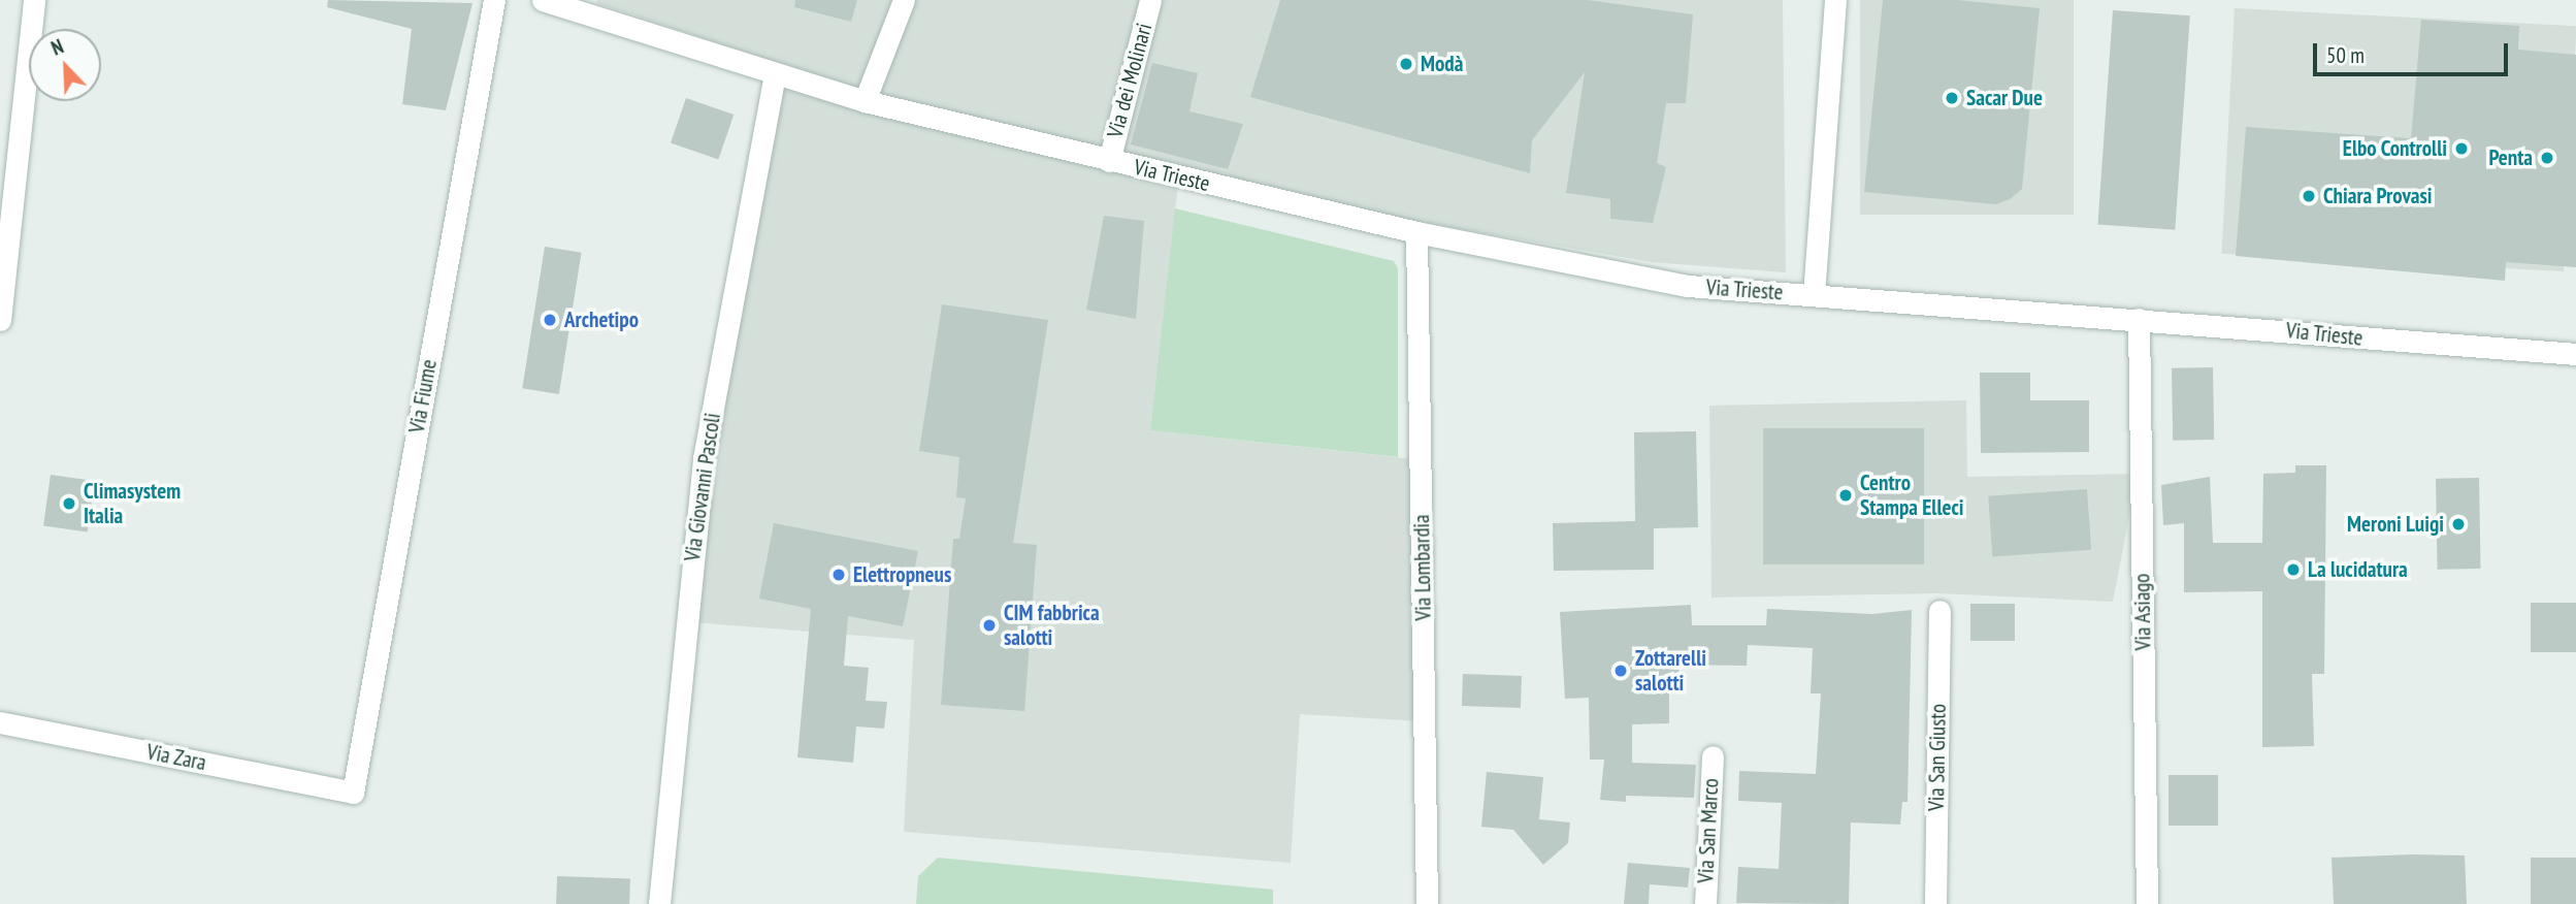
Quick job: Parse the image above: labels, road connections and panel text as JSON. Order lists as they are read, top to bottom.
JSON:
{
  "streets": {
    "street": [
      "Via dei Molinari",
      "Via Trieste",
      "Via Fiume",
      "Via Giovanni Pascoli",
      "Via Lombardia",
      "Via Asiago",
      "Via Zara",
      "Via San Giusto",
      "Via San Marco"
    ]
  },
  "crossings": [
    ["Via dei Molinari", "Via Trieste"],
    ["Via Trieste", "Via Giovanni Pascoli"],
    ["Via Trieste", "Via Lombardia"],
    ["Via Trieste", "Via Asiago"],
    ["Via Fiume", "Via Zara"]
  ],
  "places": [
    "Modà",
    "Sacar Due",
    "Elbo Controlli",
    "Penta",
    "Chiara Provasi",
    "Archetipo",
    "Centro Stampa Elleci",
    "Climasystem Italia",
    "Meroni Luigi",
    "La lucidatura",
    "Elettropneus",
    "CIM fabbrica salotti",
    "Zottarelli salotti"
  ],
  "scale_bar": "50 m",
  "north": "top left"
}
